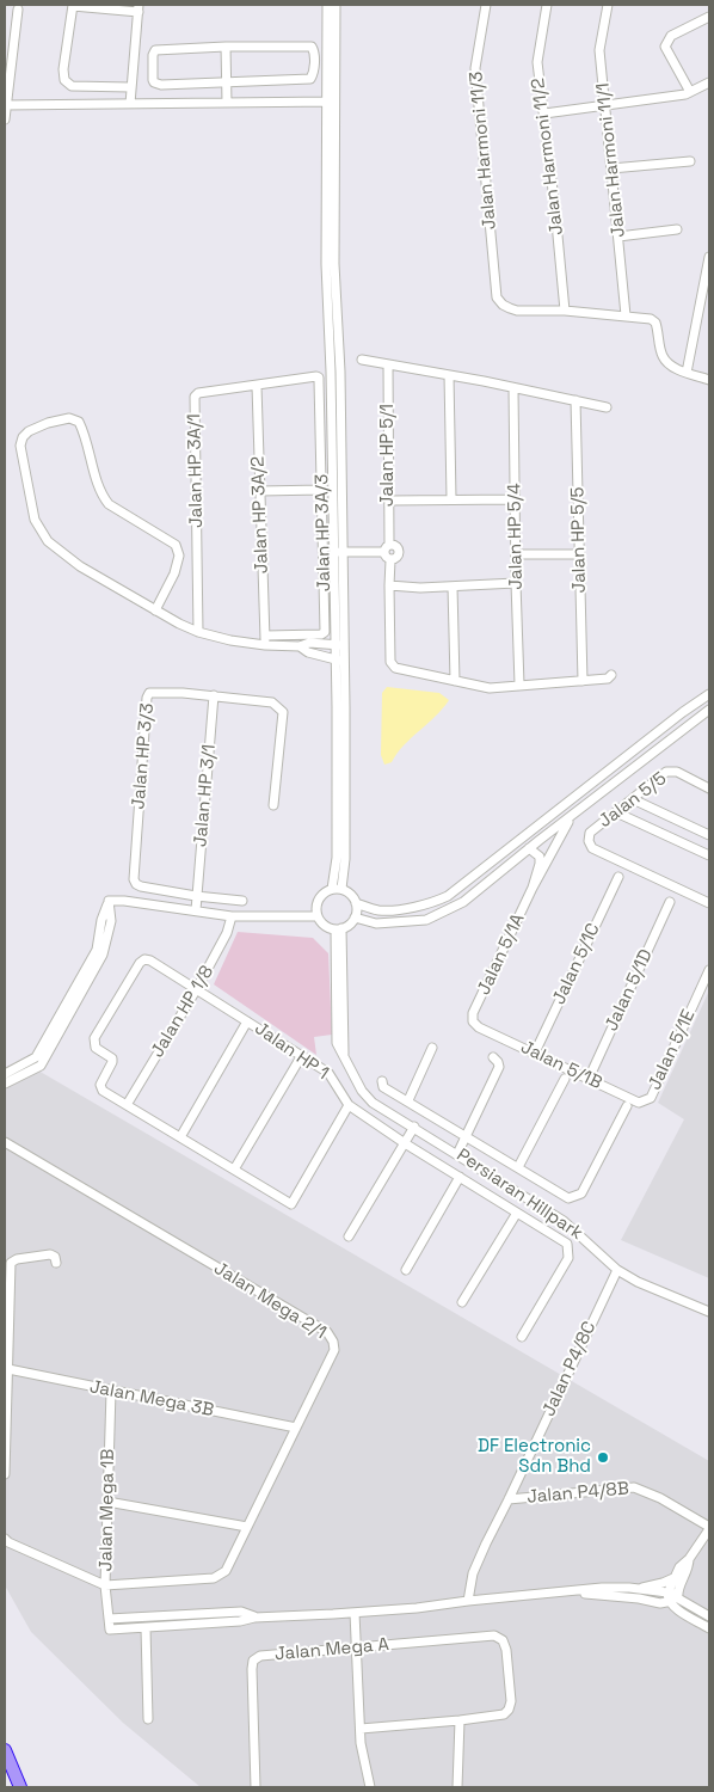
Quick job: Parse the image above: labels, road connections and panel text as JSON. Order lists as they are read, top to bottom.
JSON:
{
  "streets": {
    "street": [
      "Jalan Harmoni 11/3",
      "Jalan Harmoni 11/2",
      "Jalan Harmoni 11/1",
      "Jalan HP 5/1",
      "Jalan HP 3A/1",
      "Jalan HP 3A/2",
      "Jalan HP 3A/3",
      "Jalan HP 5/4",
      "Jalan HP 5/5",
      "Jalan HP 3/3",
      "Jalan HP 3/1",
      "Jalan 5/5",
      "Jalan 5/1A",
      "Jalan 5/1C",
      "Jalan 5/1D",
      "Jalan HP 1/8",
      "Jalan 5/1E",
      "Jalan HP 1",
      "Jalan 5/1B",
      "Persiaran Hillpark",
      "Jalan Mega 2/1",
      "Jalan P4/8C",
      "Jalan Mega 3B",
      "Jalan P4/8B",
      "Jalan Mega 1B",
      "Jalan Mega A"
    ]
  },
  "crossings": [
    ["Jalan Harmoni 11/3", "Jalan Harmoni 11/2"],
    ["Jalan HP 3A/1", "Jalan HP 3A/2"],
    ["Jalan HP 3A/1", "Jalan HP 3A/3"],
    ["Jalan HP 3A/2", "Jalan HP 3A/3"],
    ["Jalan HP 3/3", "Jalan HP 3/1"],
    ["Jalan 5/1A", "Jalan 5/1B"],
    ["Jalan 5/1C", "Jalan 5/1B"],
    ["Jalan 5/1D", "Jalan 5/1B"],
    ["Jalan HP 1/8", "Jalan HP 1"],
    ["Jalan 5/1E", "Jalan 5/1B"],
    ["Persiaran Hillpark", "Jalan P4/8C"],
    ["Jalan Mega 2/1", "Jalan Mega 3B"],
    ["Jalan Mega 2/1", "Jalan Mega 1B"],
    ["Jalan P4/8C", "Jalan P4/8B"],
    ["Jalan Mega 3B", "Jalan Mega 1B"]
  ],
  "places": ["DF Electronic Sdn Bhd"]
}
